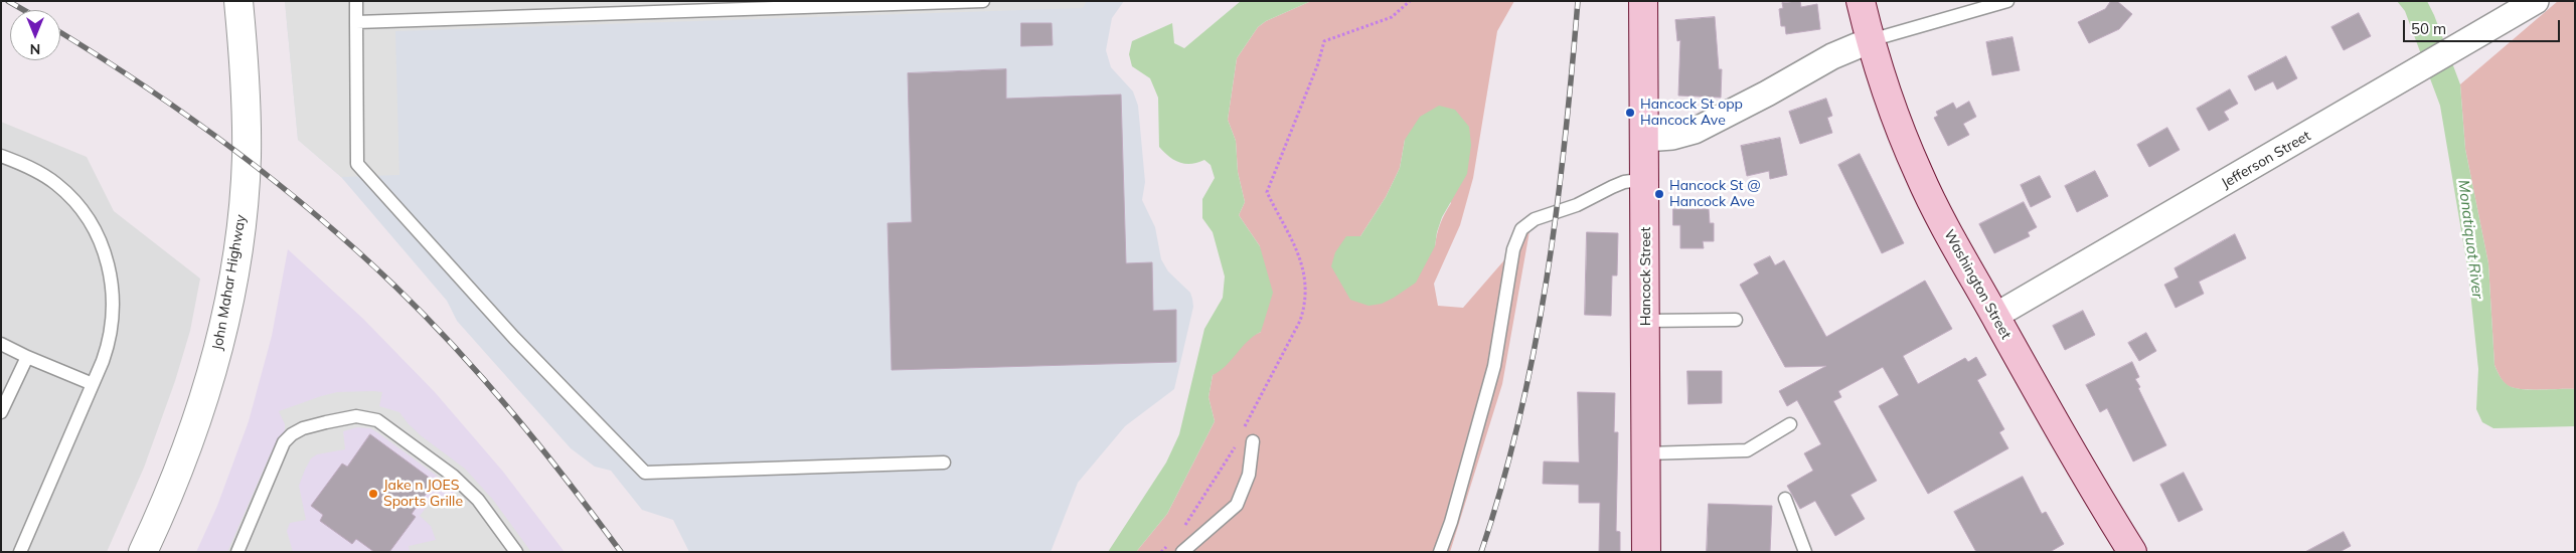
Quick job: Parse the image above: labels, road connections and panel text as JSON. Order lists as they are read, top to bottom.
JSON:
{
  "streets": {
    "main road": ["Hancock Street", "Washington Street"],
    "street": ["Jefferson Street", "John Mahar Highway"]
  },
  "crossings": [
    ["Jefferson Street", "Washington Street"]
  ],
  "water": ["Monatiquot River"],
  "places": ["Hancock St opp Hancock Ave", "Hancock St @ Hancock Ave", "Jake n JOES Sports Grille"],
  "scale_bar": "50 m",
  "north": "bottom"
}
